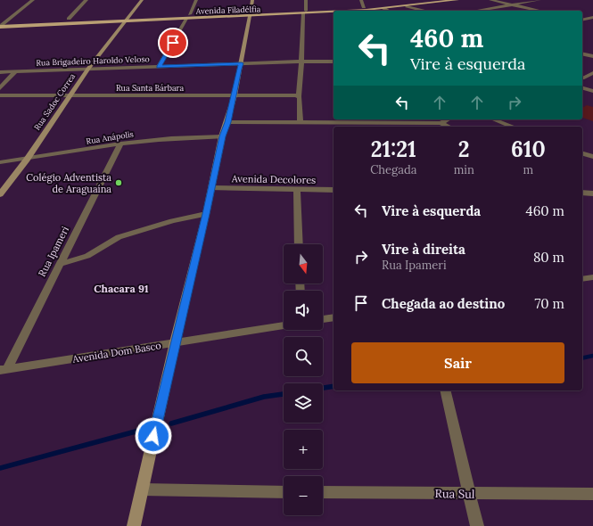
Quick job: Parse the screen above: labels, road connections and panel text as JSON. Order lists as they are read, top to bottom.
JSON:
{
  "streets": {
    "main road": ["Avenida Filadélfia"],
    "street": [
      "Rua Brigadeiro Haroldo Veloso",
      "Rua Santa Bárbara",
      "Rua Sadoc Correa",
      "Rua Anápolis",
      "Avenida Decolores",
      "Rua Ipameri",
      "Avenida Dom Basco",
      "Rua Sul"
    ]
  },
  "crossings": [
    ["Avenida Filadélfia", "Rua Sadoc Correa"],
    ["Rua Brigadeiro Haroldo Veloso", "Rua Sadoc Correa"],
    ["Rua Santa Bárbara", "Rua Sadoc Correa"],
    ["Rua Sadoc Correa", "Rua Anápolis"],
    ["Rua Anápolis", "Rua Ipameri"],
    ["Rua Ipameri", "Avenida Dom Basco"]
  ],
  "districts": ["Chacara 91"],
  "places": ["Colégio Adventista de Araguaína"],
  "north": "bottom",
  "page": {
    "turn": ["460 m", "Vire à esquerda"],
    "eta": [
      "21:21",
      "Chegada",
      "2",
      "min",
      "610",
      "m"
    ],
    "list": [
      {
        "name": "Vire à esquerda",
        "value": "460 m"
      },
      {
        "name": "Vire à direita",
        "note": "Rua Ipameri",
        "value": "80 m"
      },
      {
        "name": "Chegada ao destino",
        "value": "70 m"
      }
    ],
    "map_buttons": ["+", "−"],
    "buttons": "Sair"
  }
}
